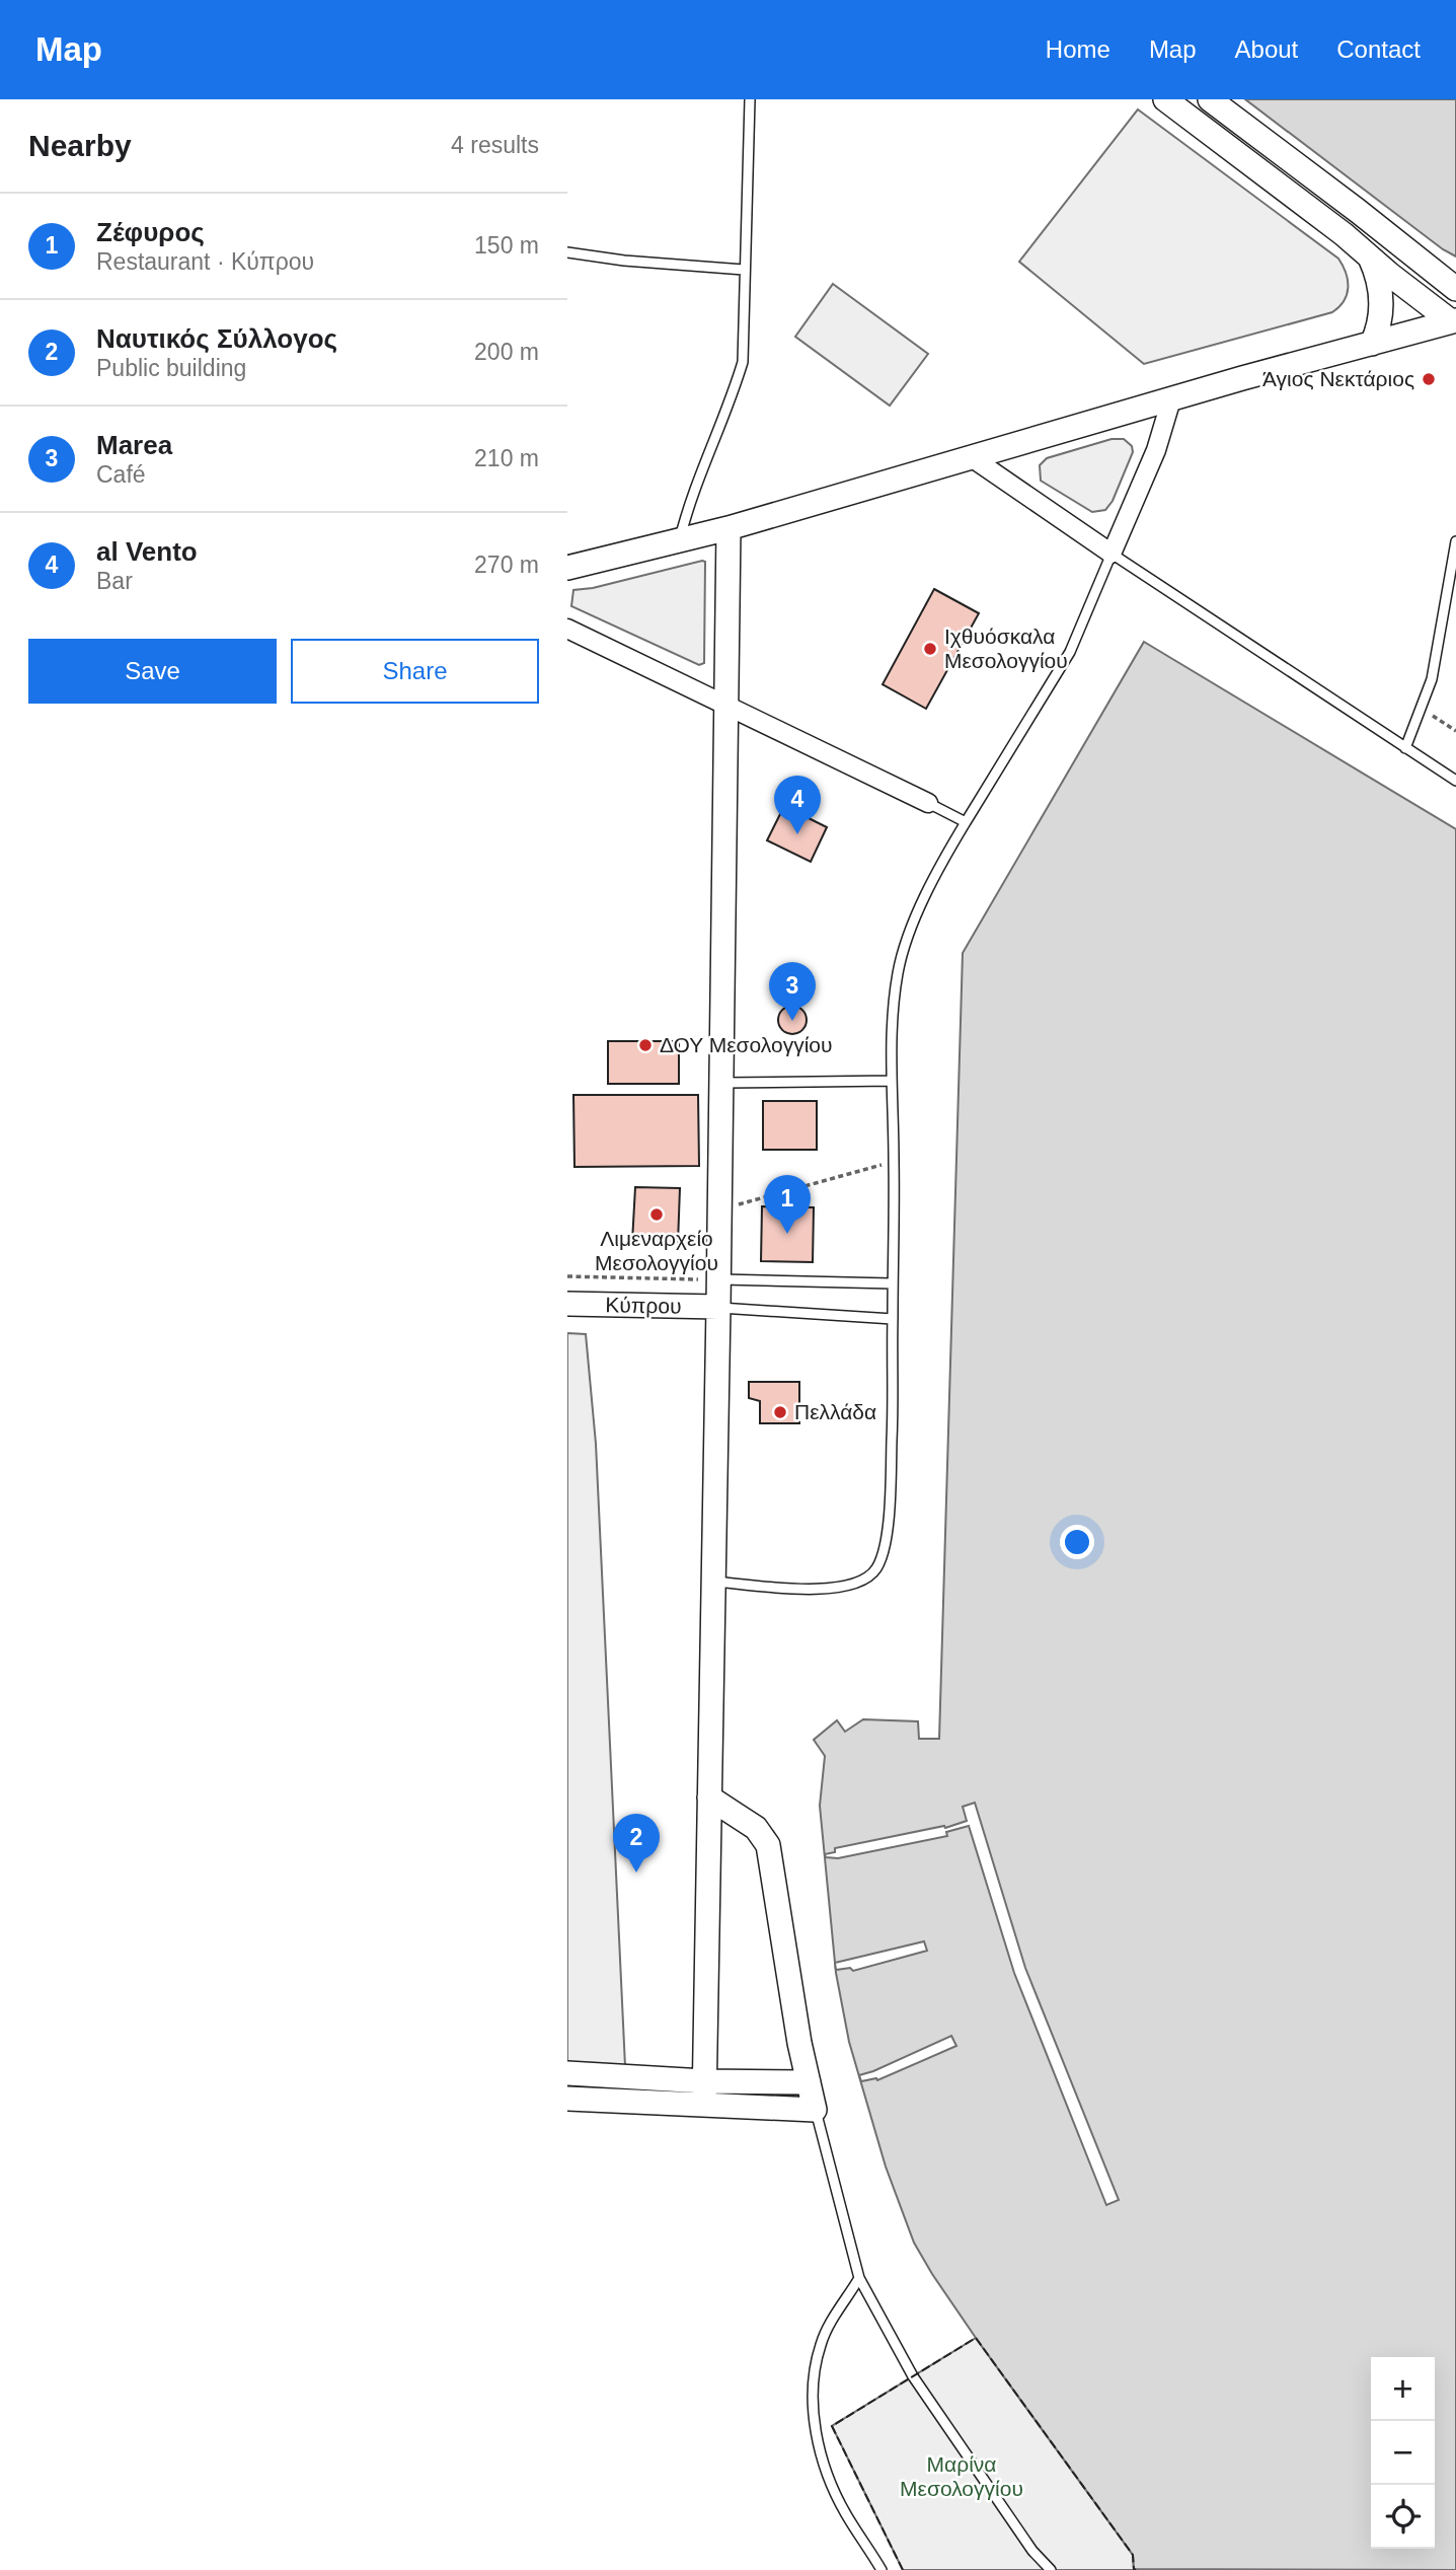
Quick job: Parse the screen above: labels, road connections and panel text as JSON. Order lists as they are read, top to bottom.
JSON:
{
  "streets": {
    "street": ["Κύπρου"]
  },
  "parks": ["Μαρίνα Μεσολογγίου"],
  "places": [
    "Άγιος Νεκτάριος",
    "Ιχθυόσκαλα Μεσολογγίου",
    "ΔΟΥ Μεσολογγίου",
    "Λιμεναρχείο Μεσολογγίου",
    "Πελλάδα"
  ],
  "page": {
    "header": "Map",
    "nav": [
      "Home",
      "Map",
      "About",
      "Contact"
    ],
    "heading": ["Nearby", "4 results"],
    "list": [
      {
        "mark": "1",
        "name": "Ζέφυρος",
        "note": "Restaurant · Κύπρου",
        "value": "150 m"
      },
      {
        "mark": "2",
        "name": "Ναυτικός Σύλλογος",
        "note": "Public building",
        "value": "200 m"
      },
      {
        "mark": "3",
        "name": "Marea",
        "note": "Café",
        "value": "210 m"
      },
      {
        "mark": "4",
        "name": "al Vento",
        "note": "Bar",
        "value": "270 m"
      }
    ],
    "buttons": ["Save", "Share"],
    "pins": [
      "4",
      "3",
      "1",
      "2"
    ],
    "map_buttons": ["+", "−"]
  }
}
